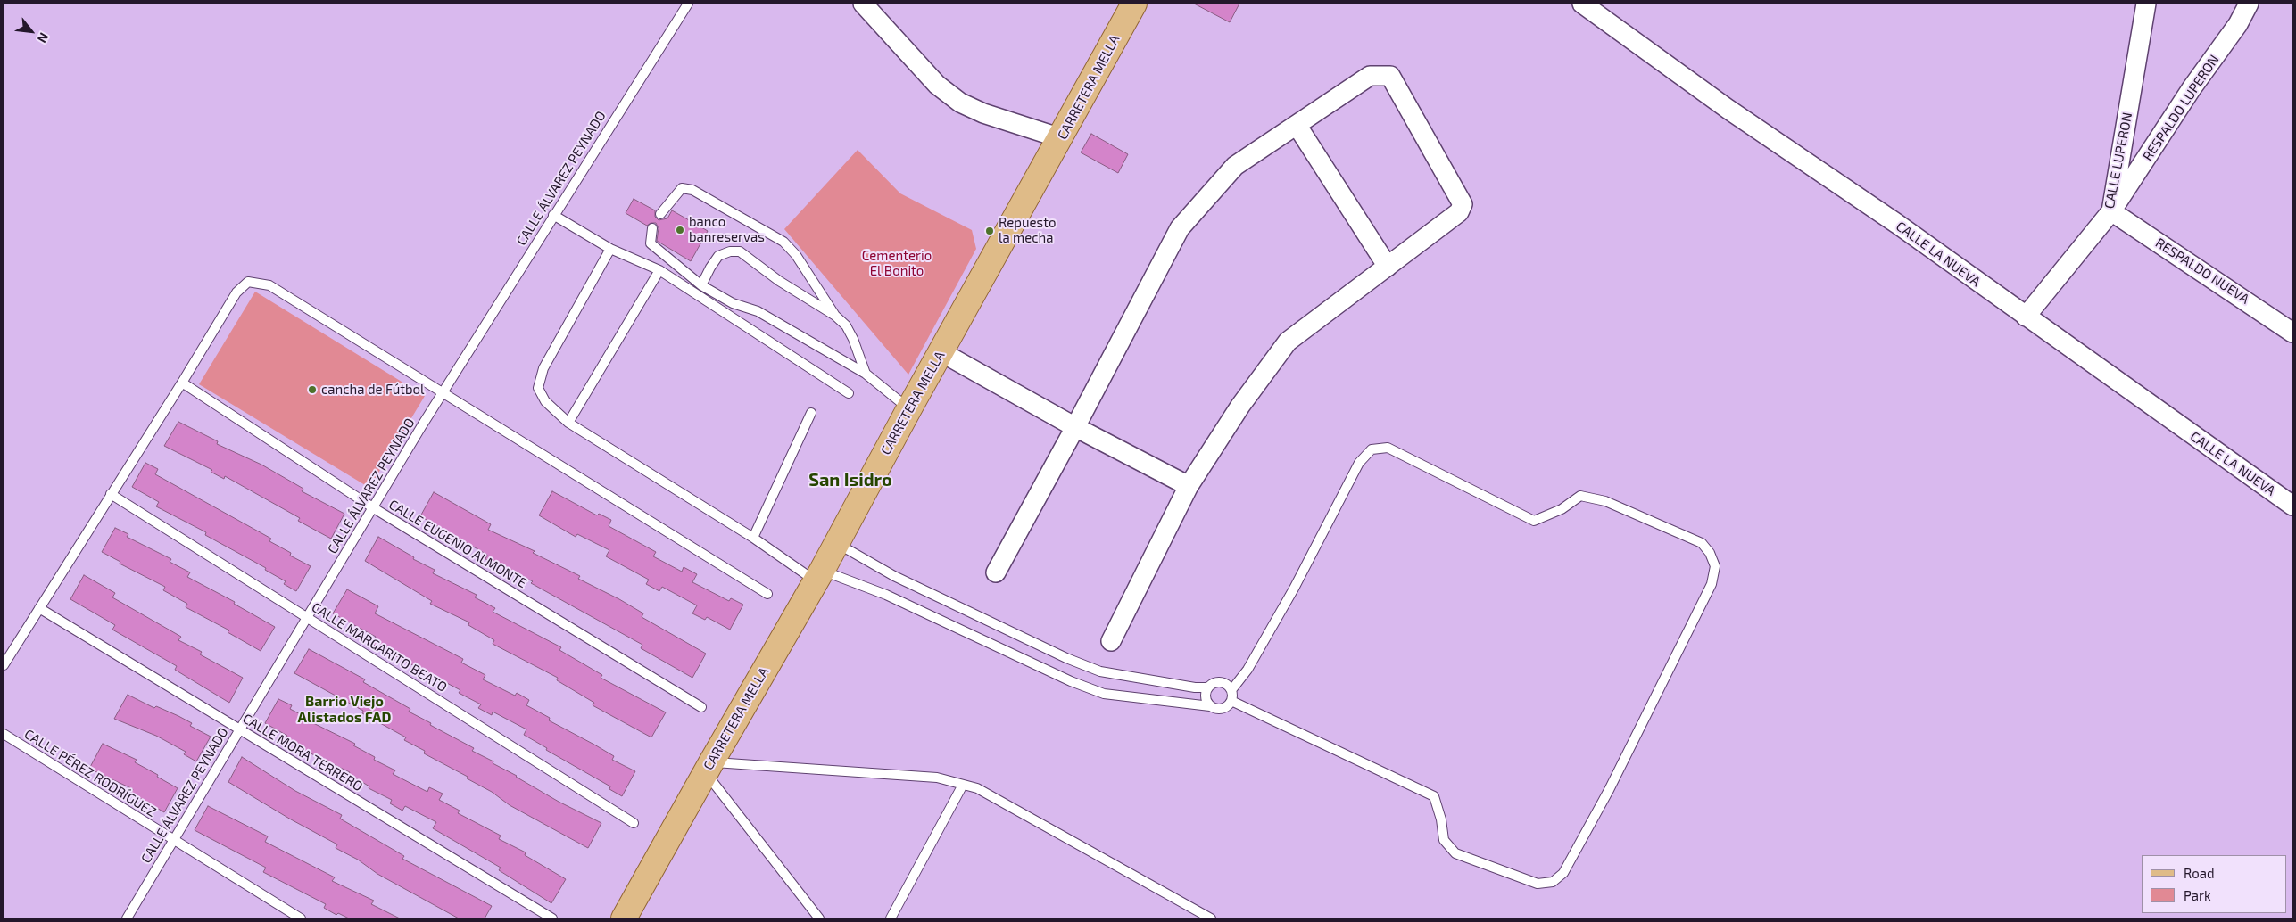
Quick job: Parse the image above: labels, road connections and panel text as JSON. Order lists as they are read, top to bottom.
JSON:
{
  "streets": {
    "main road": ["CARRETERA MELLA"],
    "street": [
      "RESPALDO LUPERON",
      "CALLE LUPERON",
      "CALLE LA NUEVA",
      "RESPALDO NUEVA"
    ],
    "lane": [
      "CALLE ÁLVAREZ PEYNADO",
      "CALLE EUGENIO ALMONTE",
      "CALLE MARGARITO BEATO",
      "CALLE MORA TERRERO",
      "CALLE PÉREZ RODRÍGUEZ"
    ]
  },
  "crossings": [
    ["RESPALDO LUPERON", "CALLE LUPERON"],
    ["RESPALDO LUPERON", "RESPALDO NUEVA"],
    ["CALLE LUPERON", "CALLE LA NUEVA"],
    ["CALLE LUPERON", "RESPALDO NUEVA"],
    ["CALLE ÁLVAREZ PEYNADO", "CALLE EUGENIO ALMONTE"],
    ["CALLE ÁLVAREZ PEYNADO", "CALLE MARGARITO BEATO"],
    ["CALLE ÁLVAREZ PEYNADO", "CALLE MORA TERRERO"],
    ["CALLE ÁLVAREZ PEYNADO", "CALLE PÉREZ RODRÍGUEZ"]
  ],
  "districts": ["San Isidro", "Barrio Viejo Alistados FAD"],
  "parks": ["Cementerio El Bonito"],
  "places": ["banco banreservas", "Repuesto la mecha", "cancha de Fútbol"],
  "legend": ["Road", "Park"],
  "north": "bottom right"
}
